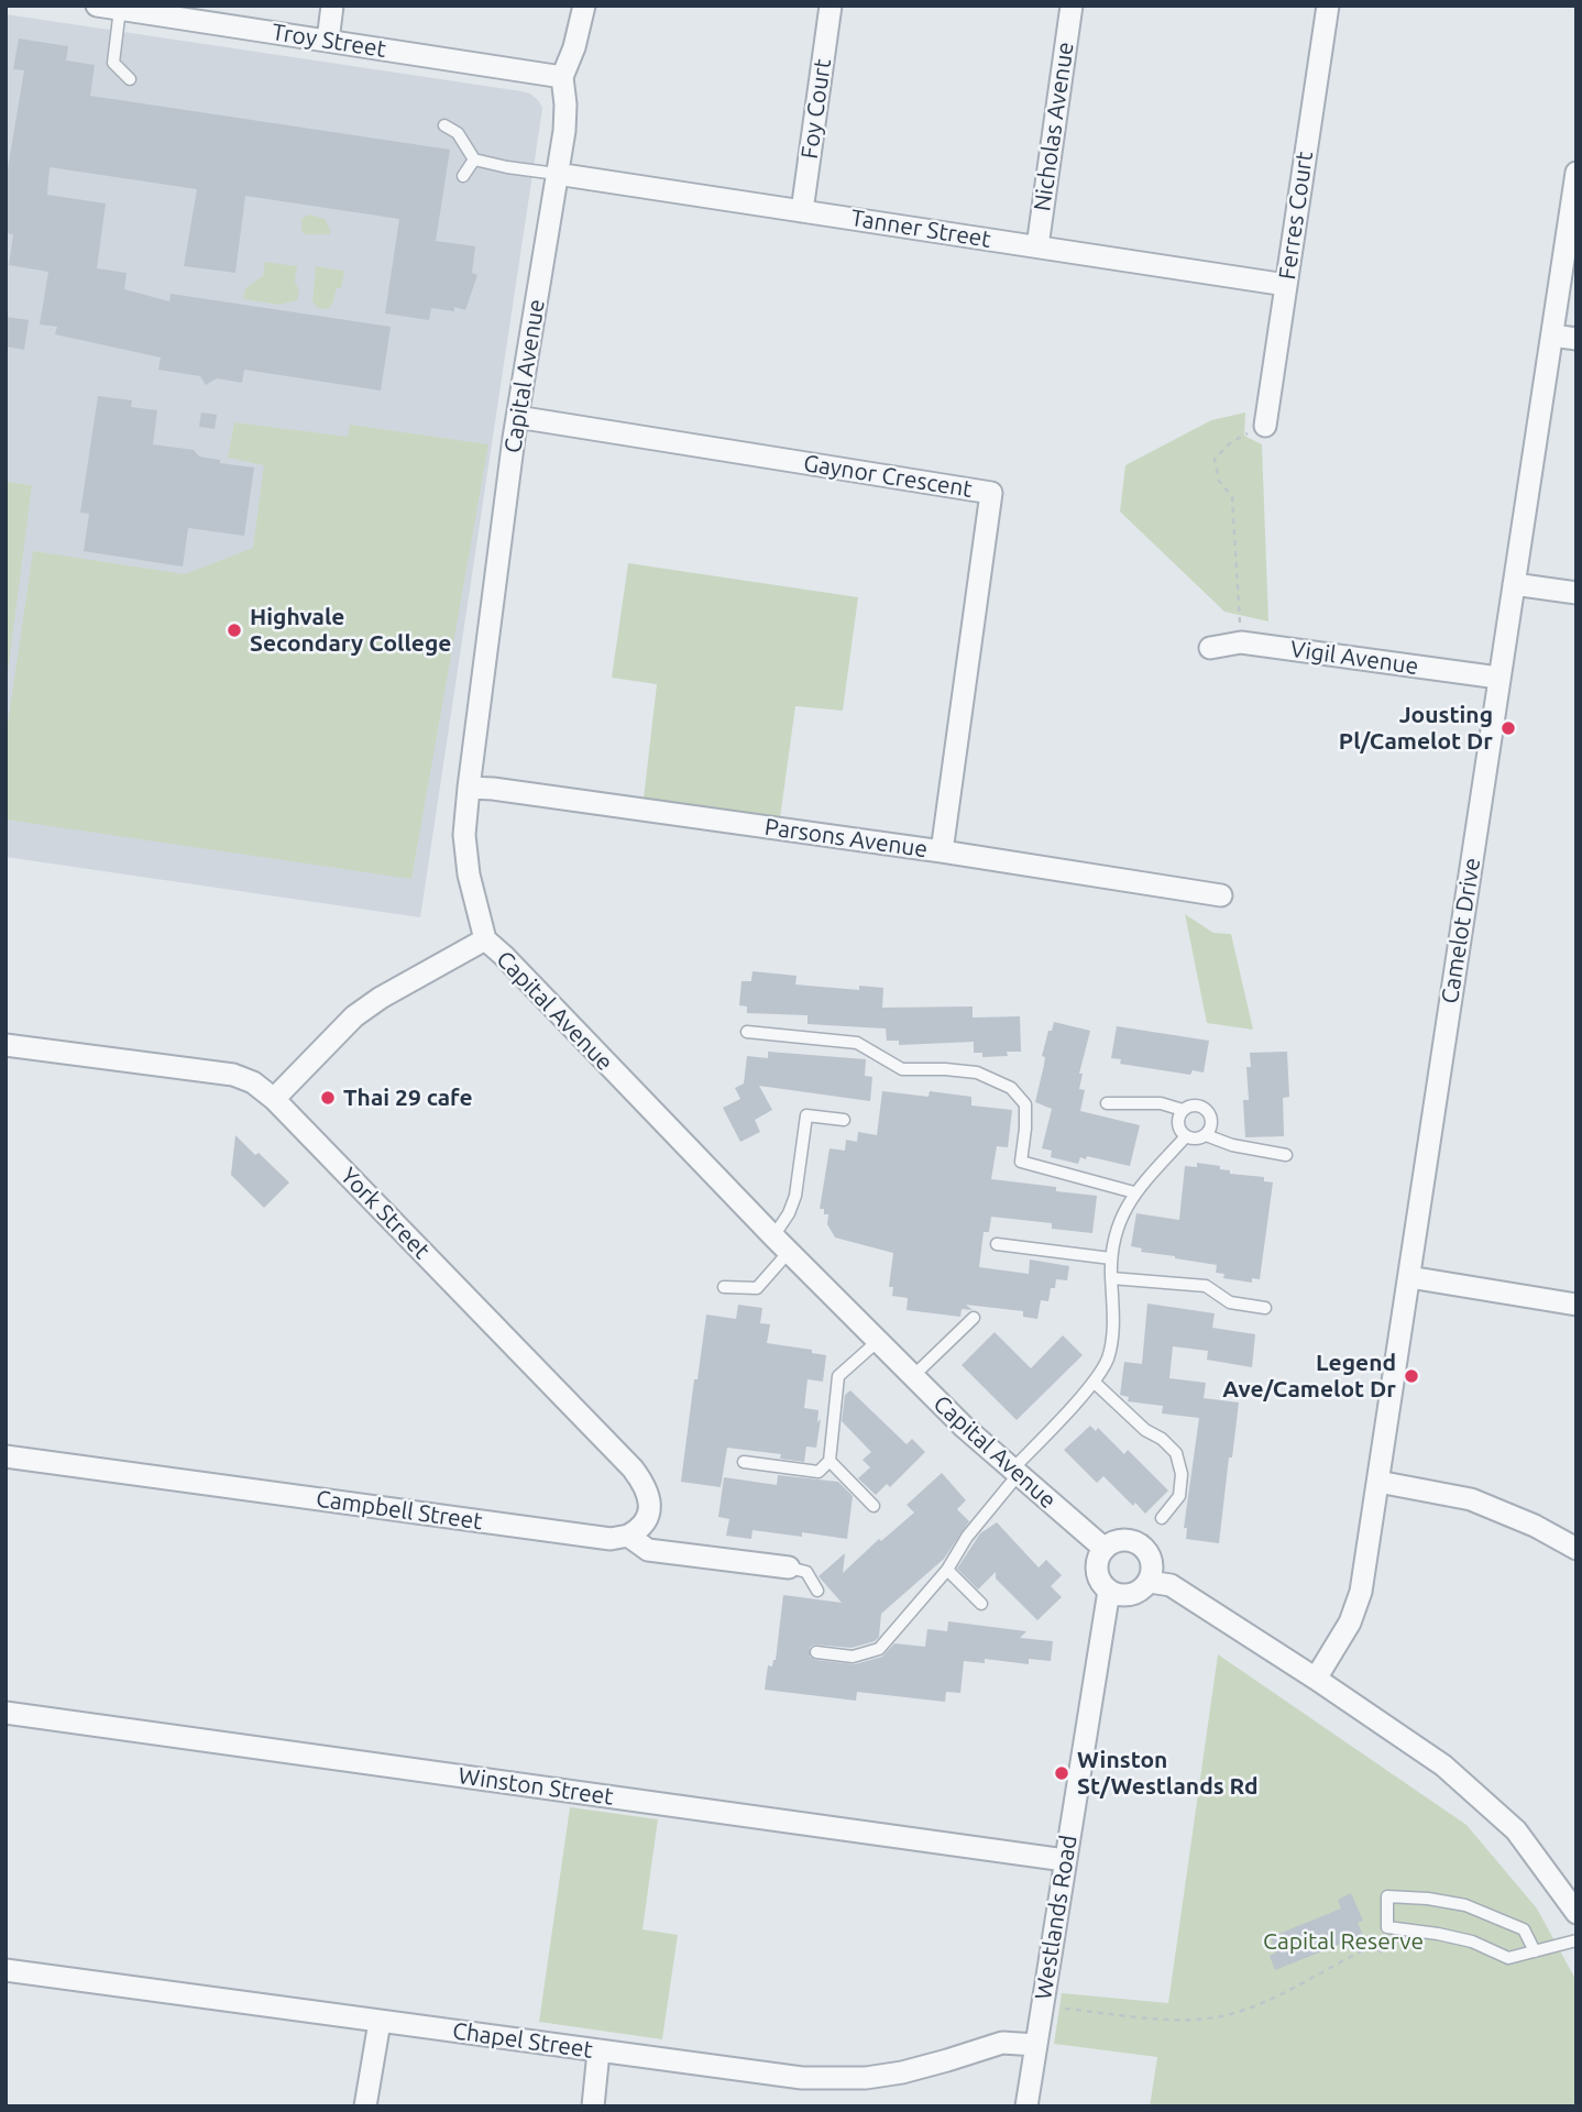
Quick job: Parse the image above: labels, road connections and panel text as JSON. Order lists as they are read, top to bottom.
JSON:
{
  "streets": {
    "street": [
      "Troy Street",
      "Foy Court",
      "Nicholas Avenue",
      "Ferres Court",
      "Tanner Street",
      "Capital Avenue",
      "Gaynor Crescent",
      "Vigil Avenue",
      "Parsons Avenue",
      "Camelot Drive",
      "York Street",
      "Campbell Street",
      "Winston Street",
      "Westlands Road",
      "Chapel Street"
    ]
  },
  "crossings": [
    ["Troy Street", "Capital Avenue"],
    ["Foy Court", "Tanner Street"],
    ["Nicholas Avenue", "Tanner Street"],
    ["Ferres Court", "Tanner Street"],
    ["Tanner Street", "Capital Avenue"],
    ["Capital Avenue", "Gaynor Crescent"],
    ["Capital Avenue", "Parsons Avenue"],
    ["Capital Avenue", "Westlands Road"],
    ["Gaynor Crescent", "Parsons Avenue"],
    ["Vigil Avenue", "Camelot Drive"],
    ["York Street", "Campbell Street"],
    ["Winston Street", "Westlands Road"],
    ["Westlands Road", "Chapel Street"]
  ],
  "parks": ["Capital Reserve"],
  "places": [
    "Highvale Secondary College",
    "Jousting Pl/Camelot Dr",
    "Thai 29 cafe",
    "Legend Ave/Camelot Dr",
    "Winston St/Westlands Rd"
  ]
}
